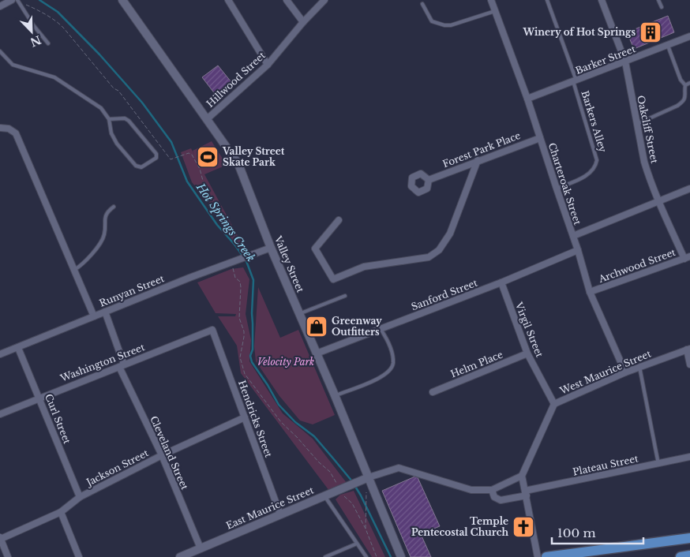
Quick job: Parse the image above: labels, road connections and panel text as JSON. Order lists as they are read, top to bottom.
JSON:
{
  "streets": {
    "street": [
      "Barker Street",
      "Hillwood Street",
      "Oakcliff Street",
      "Forest Park Place",
      "Charteroak Street",
      "Valley Street",
      "Archwood Street",
      "Runyan Street",
      "Sanford Street",
      "Virgil Street",
      "Washington Street",
      "Helm Place",
      "West Maurice Street",
      "Curl Street",
      "Hendricks Street",
      "Cleveland Street",
      "Plateau Street",
      "Jackson Street",
      "East Maurice Street"
    ],
    "lane": ["Barkers Alley"]
  },
  "crossings": [
    ["Barker Street", "Barkers Alley"],
    ["Barker Street", "Oakcliff Street"],
    ["Barker Street", "Charteroak Street"],
    ["Hillwood Street", "Valley Street"],
    ["Barkers Alley", "Charteroak Street"],
    ["Oakcliff Street", "Archwood Street"],
    ["Forest Park Place", "Charteroak Street"],
    ["Charteroak Street", "Archwood Street"],
    ["Charteroak Street", "Sanford Street"],
    ["Charteroak Street", "West Maurice Street"],
    ["Valley Street", "Runyan Street"],
    ["Valley Street", "Sanford Street"],
    ["Valley Street", "East Maurice Street"],
    ["Runyan Street", "Curl Street"],
    ["Runyan Street", "Cleveland Street"],
    ["Sanford Street", "Virgil Street"],
    ["Virgil Street", "Helm Place"],
    ["Virgil Street", "West Maurice Street"],
    ["Washington Street", "Curl Street"],
    ["Washington Street", "Hendricks Street"],
    ["Washington Street", "Cleveland Street"],
    ["Curl Street", "Jackson Street"],
    ["Hendricks Street", "Jackson Street"],
    ["Hendricks Street", "East Maurice Street"],
    ["Cleveland Street", "Jackson Street"],
    ["Cleveland Street", "East Maurice Street"]
  ],
  "water": ["Hot Springs Creek"],
  "parks": ["Velocity Park"],
  "places": {
    "building": ["Winery of Hot Springs"],
    "sports": ["Valley Street Skate Park"],
    "shop": ["Greenway Outfitters"],
    "church": ["Temple Pentecostal Church"]
  },
  "scale_bar": "100 m",
  "north": "bottom right"
}
